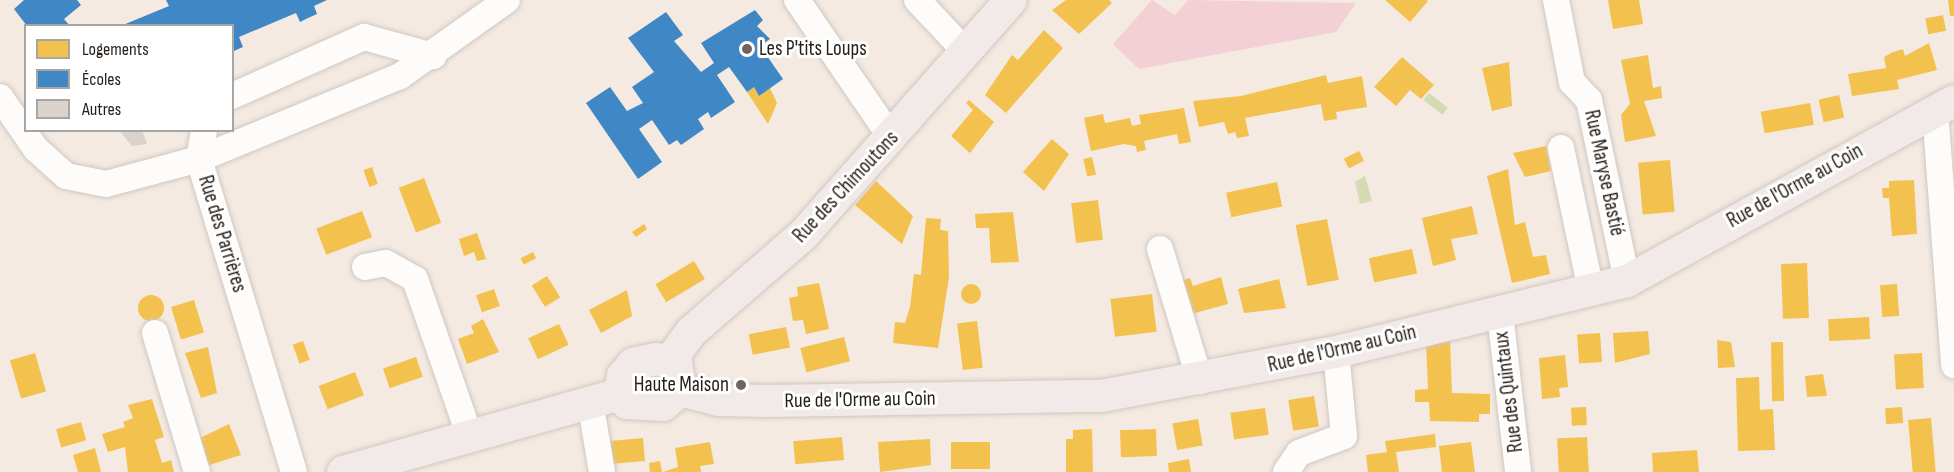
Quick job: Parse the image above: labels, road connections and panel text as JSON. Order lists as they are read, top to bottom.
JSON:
{
  "streets": {
    "main road": ["Rue de l'Orme au Coin", "Rue des Chimoutons"],
    "street": ["Rue Maryse Bastié", "Rue des Parrières", "Rue des Quintaux"]
  },
  "crossings": [
    ["Rue Maryse Bastié", "Rue de l'Orme au Coin"],
    ["Rue de l'Orme au Coin", "Rue des Chimoutons"],
    ["Rue de l'Orme au Coin", "Rue des Quintaux"]
  ],
  "places": ["Les P'tits Loups", "Haute Maison"],
  "legend": ["Logements", "Écoles", "Autres"]
}
